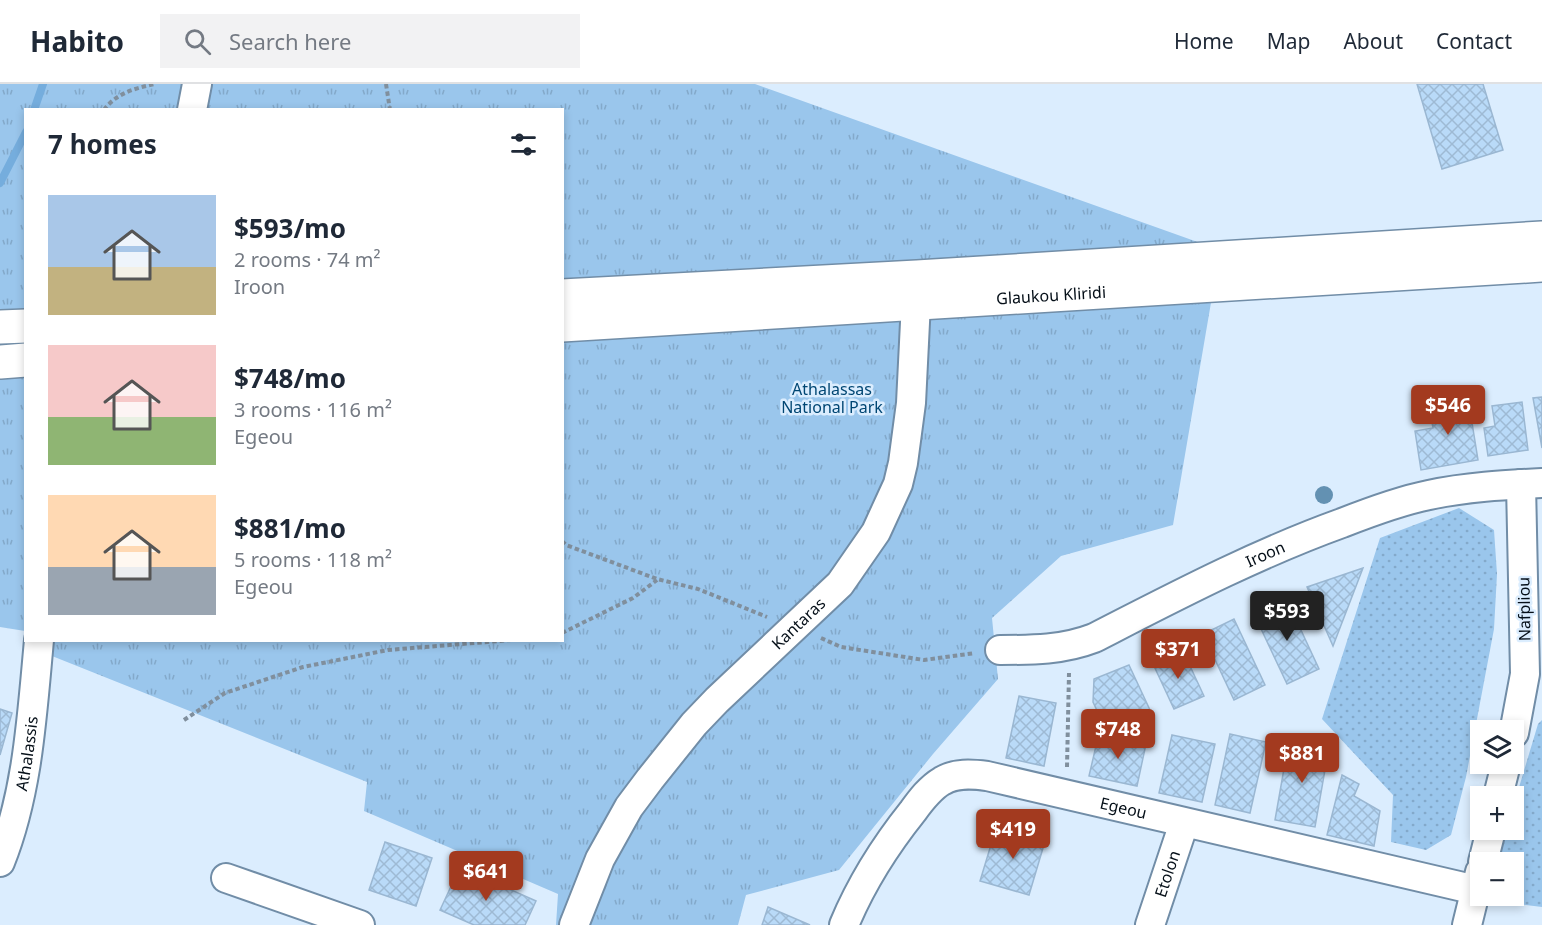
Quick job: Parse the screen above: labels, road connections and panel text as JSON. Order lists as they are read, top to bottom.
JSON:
{
  "streets": {
    "main road": ["Glaukou Kliridi"],
    "street": [
      "Iroon",
      "Nafpliou",
      "Kantaras",
      "Athalassis",
      "Egeou",
      "Etolon"
    ]
  },
  "crossings": [
    ["Glaukou Kliridi", "Kantaras"],
    ["Iroon", "Nafpliou"],
    ["Egeou", "Etolon"]
  ],
  "parks": ["Athalassas National Park"],
  "page": {
    "header": "Habito",
    "search": "Search here",
    "nav": [
      "Home",
      "Map",
      "About",
      "Contact"
    ],
    "heading": "7 homes",
    "list": [
      {
        "name": "$593/mo",
        "note": "2 rooms · 74 m² · Iroon"
      },
      {
        "name": "$748/mo",
        "note": "3 rooms · 116 m² · Egeou"
      },
      {
        "name": "$881/mo",
        "note": "5 rooms · 118 m² · Egeou"
      }
    ],
    "price": [
      "$546",
      "$593",
      "$371",
      "$748",
      "$881",
      "$419",
      "$641"
    ],
    "map_buttons": ["+", "−"]
  }
}
